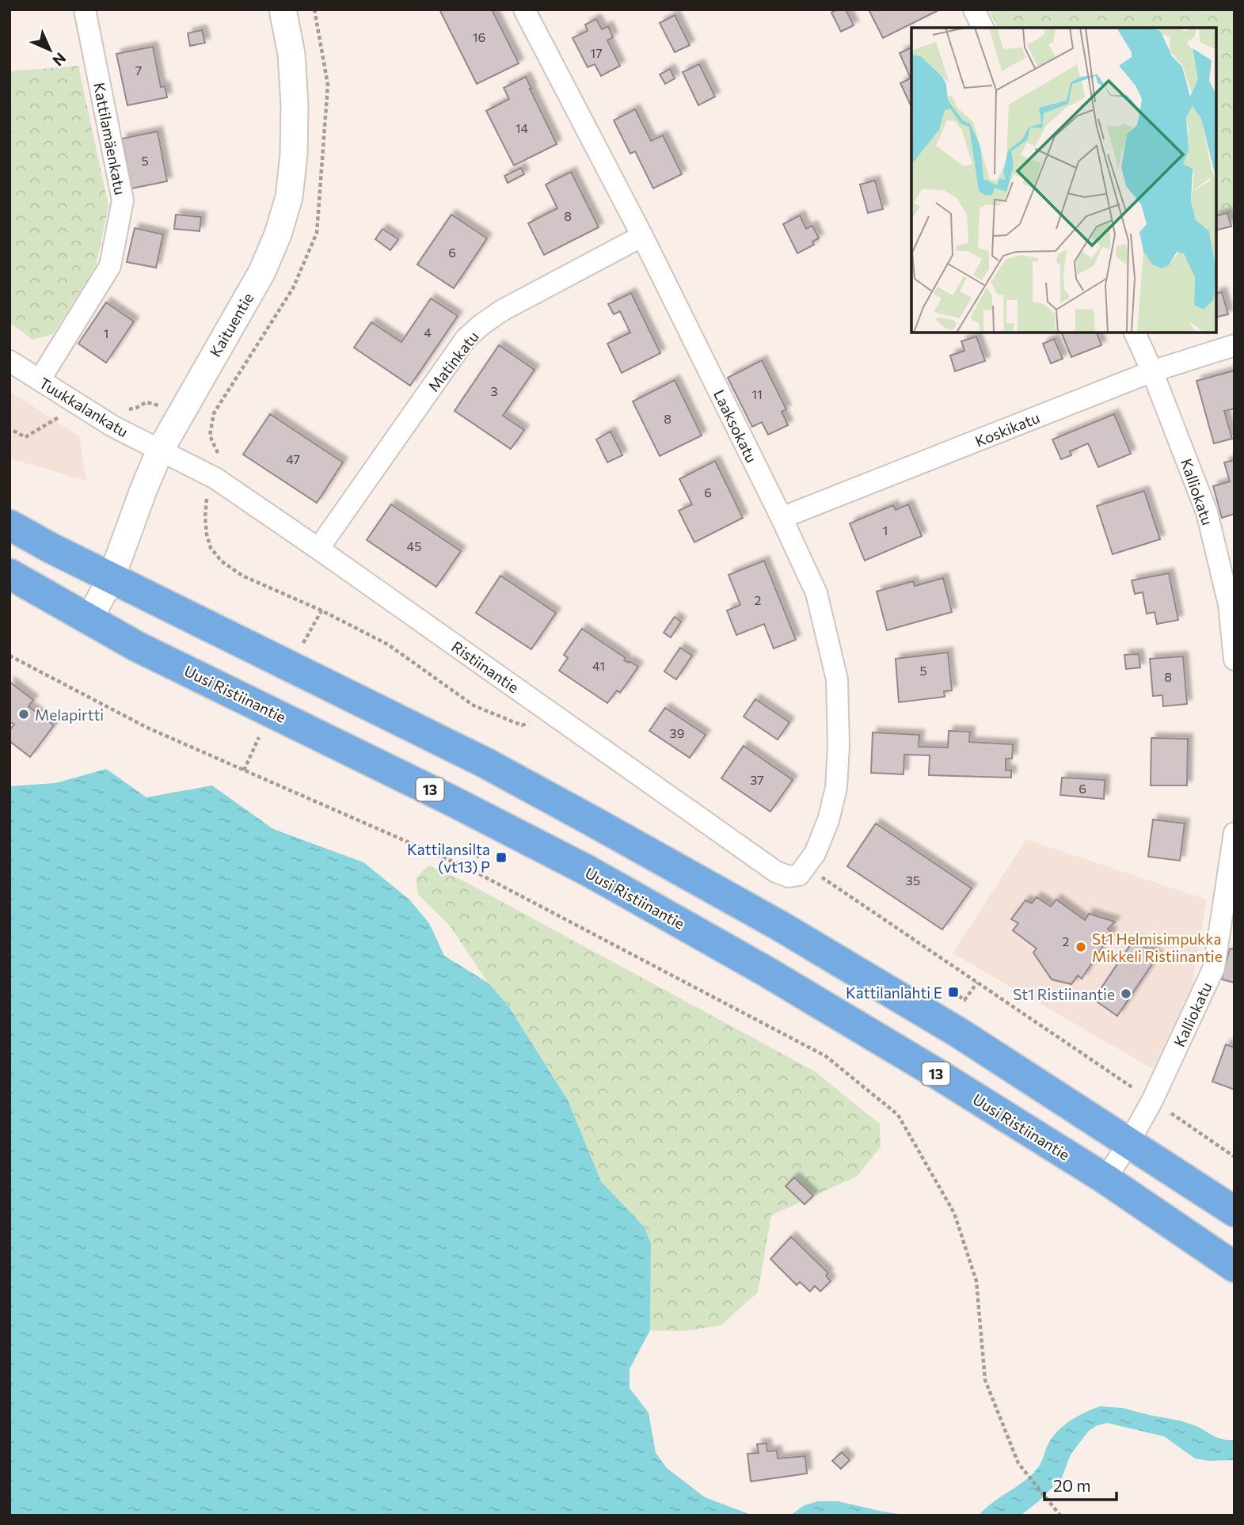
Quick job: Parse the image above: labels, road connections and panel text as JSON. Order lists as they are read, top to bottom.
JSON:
{
  "streets": {
    "highway": ["Uusi Ristiinantie", "13"],
    "street": [
      "Kattilamäenkatu",
      "Kaituentie",
      "Matinkatu",
      "Tuukkalankatu",
      "Laaksokatu",
      "Koskikatu",
      "Kalliokatu",
      "Ristiinantie"
    ]
  },
  "crossings": [
    ["Kattilamäenkatu", "Tuukkalankatu"],
    ["Kaituentie", "Tuukkalankatu"],
    ["Kaituentie", "Ristiinantie"],
    ["Kaituentie", "Uusi Ristiinantie"],
    ["Matinkatu", "Laaksokatu"],
    ["Matinkatu", "Ristiinantie"],
    ["Tuukkalankatu", "Ristiinantie"],
    ["Laaksokatu", "Koskikatu"],
    ["Laaksokatu", "Ristiinantie"],
    ["Koskikatu", "Kalliokatu"],
    ["Kalliokatu", "Uusi Ristiinantie"]
  ],
  "places": {
    "other": ["Melapirtti", "St1 Helmisimpukka Mikkeli Ristiinantie", "St1 Ristiinantie"],
    "transit": ["Kattilansilta (vt13) P", "Kattilanlahti E"]
  },
  "house_numbers": [
    "16",
    "17",
    "7",
    "14",
    "5",
    "8",
    "6",
    "4",
    "1",
    "3",
    "11",
    "8",
    "47",
    "6",
    "1",
    "45",
    "2",
    "41",
    "5",
    "8",
    "39",
    "37",
    "6",
    "35",
    "2"
  ],
  "scale_bar": "20 m",
  "north": "bottom right"
}
